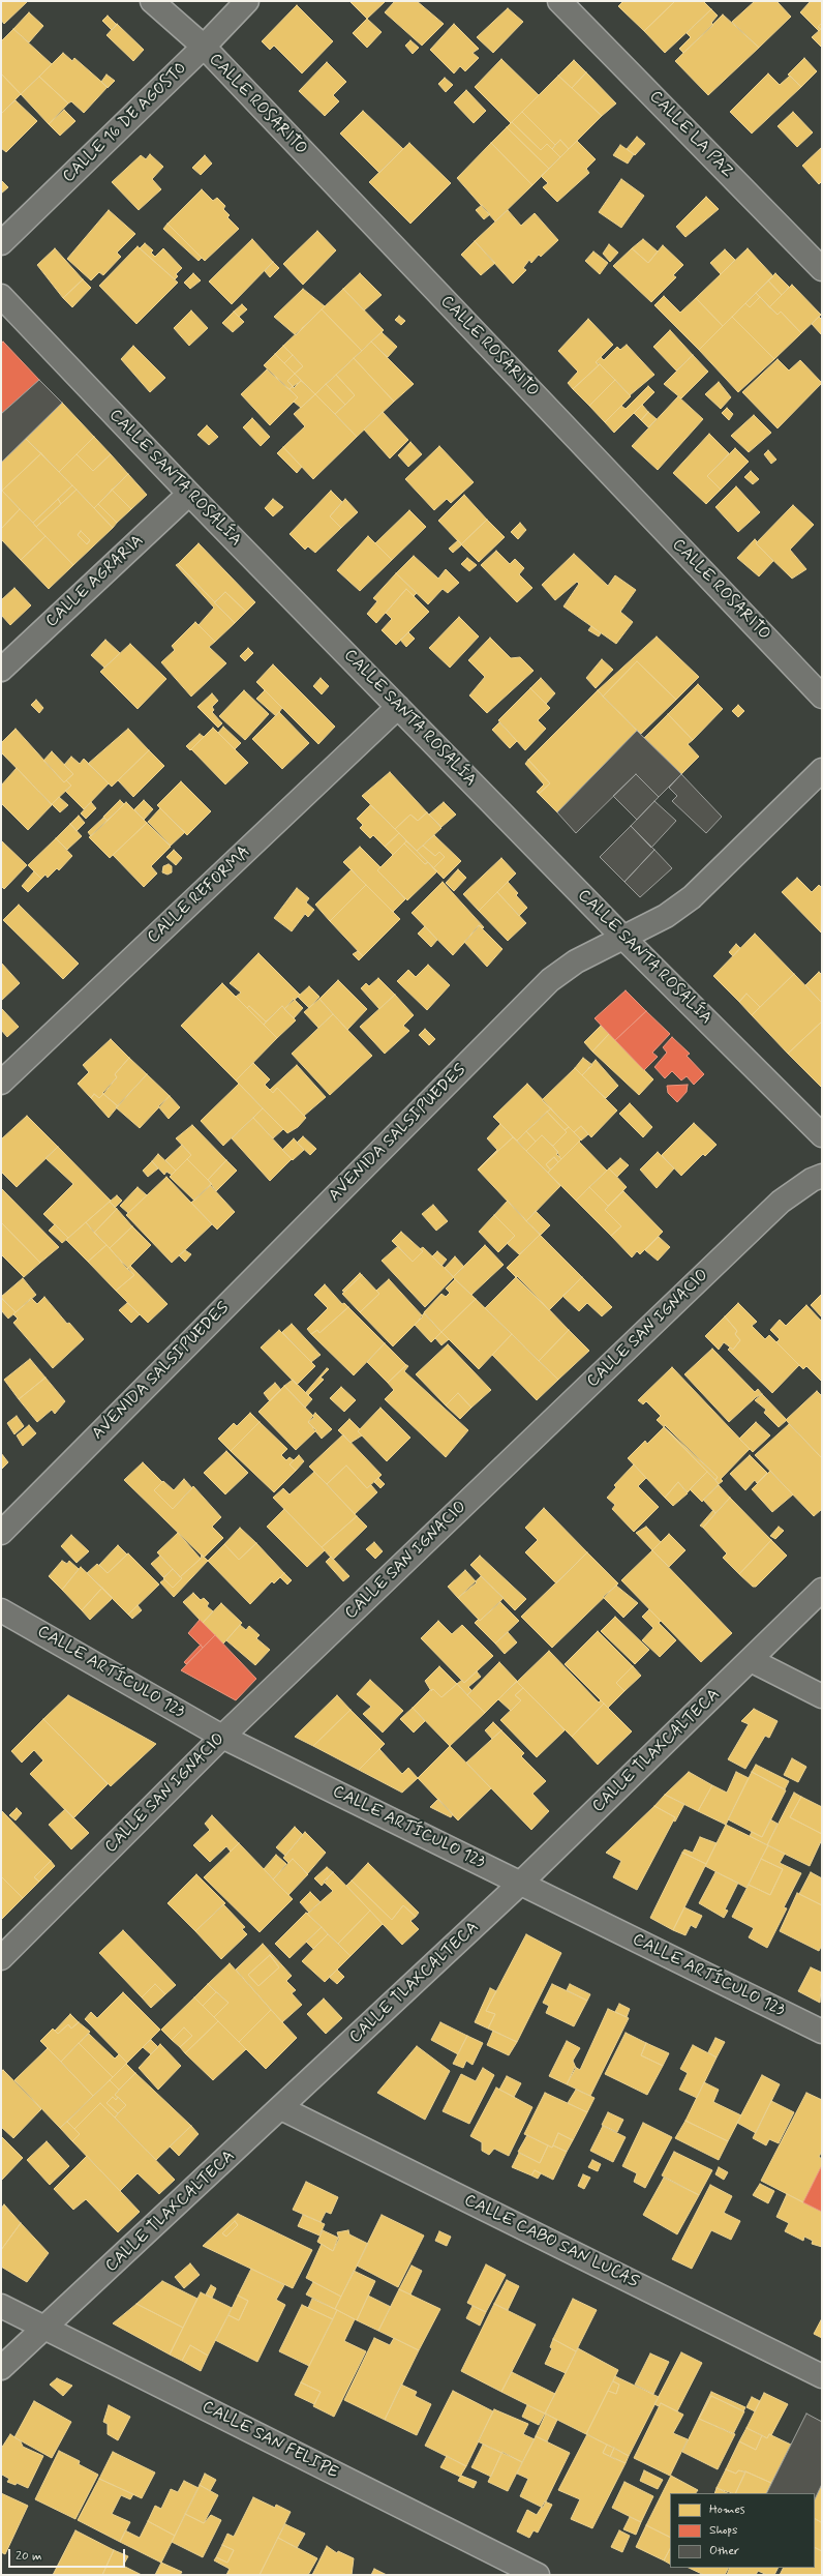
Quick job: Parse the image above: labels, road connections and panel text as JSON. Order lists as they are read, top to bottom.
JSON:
{
  "streets": {
    "street": [
      "CALLE ROSARITO",
      "CALLE 16 DE AGOSTO",
      "CALLE LA PAZ",
      "CALLE SANTA ROSALÍA",
      "CALLE AGRARIA",
      "CALLE REFORMA",
      "AVENIDA SALSIPUEDES",
      "CALLE SAN IGNACIO",
      "CALLE ARTÍCULO 123",
      "CALLE TLAXCALTECA",
      "CALLE CABO SAN LUCAS",
      "CALLE SAN FELIPE"
    ]
  },
  "crossings": [
    ["CALLE ROSARITO", "CALLE 16 DE AGOSTO"],
    ["CALLE SANTA ROSALÍA", "CALLE AGRARIA"],
    ["CALLE SANTA ROSALÍA", "CALLE REFORMA"],
    ["CALLE SANTA ROSALÍA", "AVENIDA SALSIPUEDES"],
    ["CALLE SAN IGNACIO", "CALLE ARTÍCULO 123"],
    ["CALLE ARTÍCULO 123", "CALLE TLAXCALTECA"],
    ["CALLE TLAXCALTECA", "CALLE CABO SAN LUCAS"],
    ["CALLE TLAXCALTECA", "CALLE SAN FELIPE"]
  ],
  "legend": ["Homes", "Shops", "Other"],
  "scale_bar": "20 m"
}
